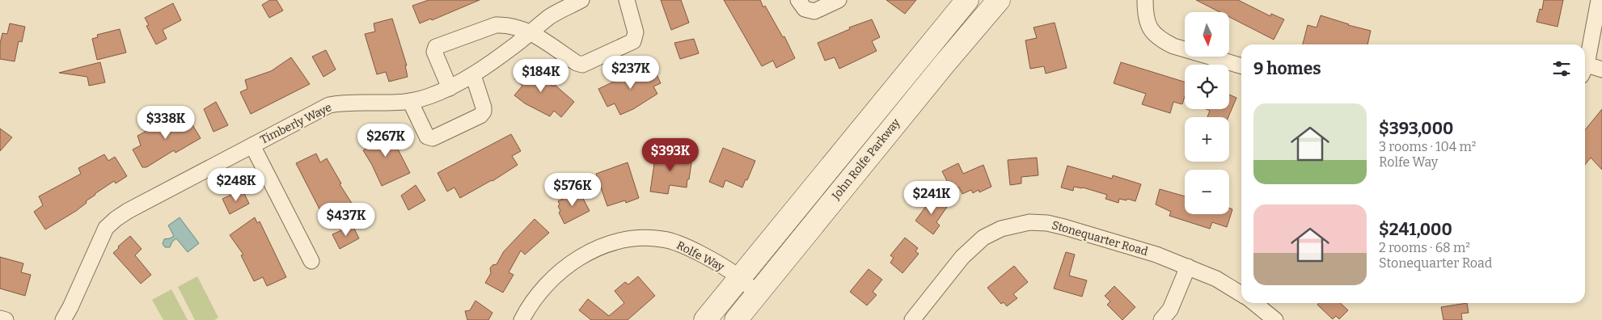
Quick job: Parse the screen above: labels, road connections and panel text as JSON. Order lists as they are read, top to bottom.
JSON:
{
  "streets": {
    "main road": ["John Rolfe Parkway"],
    "street": ["Timberly Waye", "Stonequarter Road", "Rolfe Way"]
  },
  "crossings": [
    ["John Rolfe Parkway", "Rolfe Way"]
  ],
  "north": "bottom",
  "page": {
    "map_buttons": ["+", "−"],
    "heading": "9 homes",
    "price": [
      "$237K",
      "$184K",
      "$338K",
      "$267K",
      "$393K",
      "$248K",
      "$576K",
      "$241K",
      "$437K"
    ],
    "list": [
      {
        "name": "$393,000",
        "note": "3 rooms · 104 m² · Rolfe Way"
      },
      {
        "name": "$241,000",
        "note": "2 rooms · 68 m² · Stonequarter Road"
      }
    ]
  }
}
